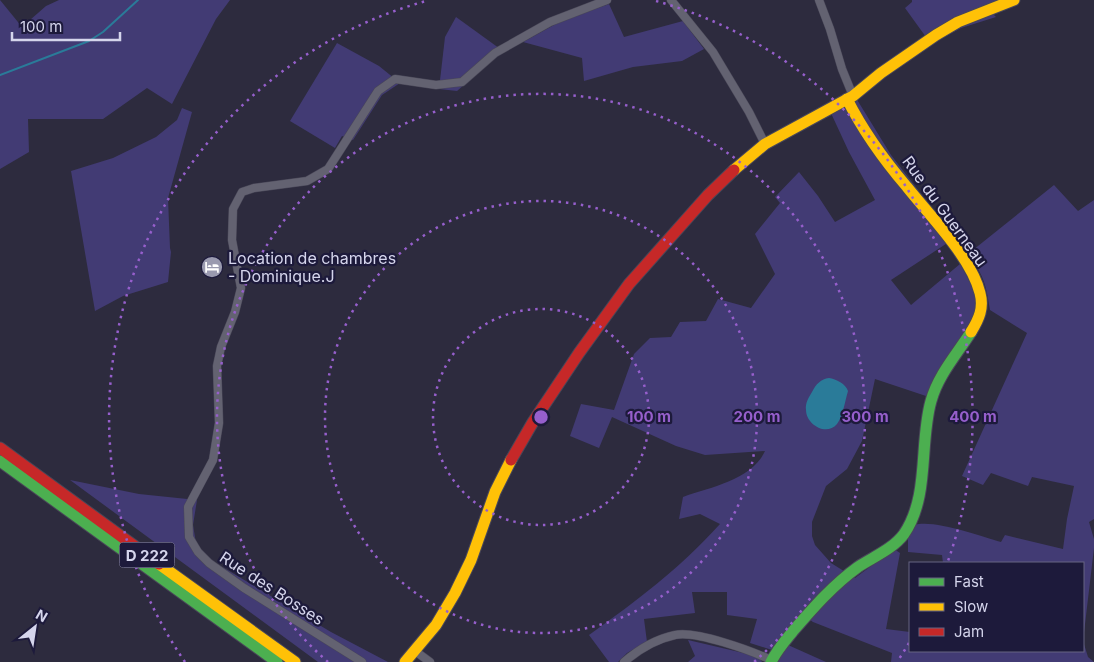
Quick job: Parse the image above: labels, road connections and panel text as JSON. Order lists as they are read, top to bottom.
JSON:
{
  "streets": {
    "main road": ["Rue du Guerneau", "D 222"],
    "street": ["Rue des Bosses"]
  },
  "places": {
    "hotel": ["Location de chambres - Dominique.J"]
  },
  "legend": ["Fast", "Slow", "Jam"],
  "scale_bar": "100 m",
  "north": "top right",
  "rings": [
    "100 m",
    "200 m",
    "300 m",
    "400 m"
  ]
}
